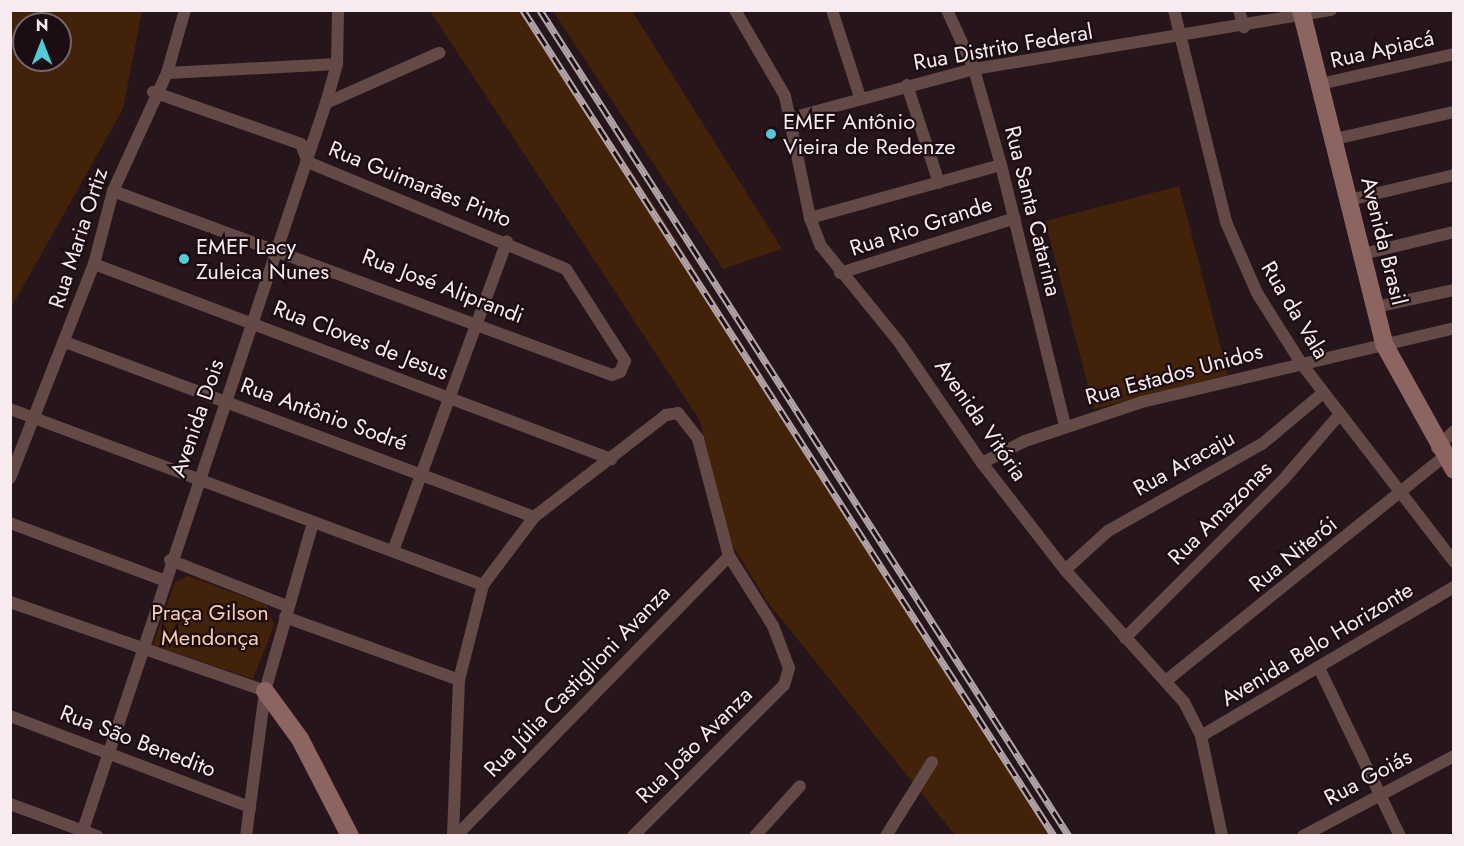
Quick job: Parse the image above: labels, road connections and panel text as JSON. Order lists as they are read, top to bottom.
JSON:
{
  "streets": {
    "street": [
      "Rua Distrito Federal",
      "Rua Apiacá",
      "Rua Guimarães Pinto",
      "Rua Santa Catarina",
      "Rua Rio Grande",
      "Rua Maria Ortiz",
      "Avenida Brasil",
      "Rua José Aliprandi",
      "Rua da Vala",
      "Rua Cloves de Jesus",
      "Rua Estados Unidos",
      "Rua Antônio Sodré",
      "Avenida Dois",
      "Avenida Vitória",
      "Rua Aracaju",
      "Rua Amazonas",
      "Rua Niterói",
      "Avenida Belo Horizonte",
      "Rua Júlia Castiglioni Avanza",
      "Rua São Benedito",
      "Rua João Avanza",
      "Rua Goiás"
    ]
  },
  "crossings": [
    ["Rua Distrito Federal", "Rua Santa Catarina"],
    ["Rua Distrito Federal", "Avenida Brasil"],
    ["Rua Distrito Federal", "Rua da Vala"],
    ["Rua Distrito Federal", "Avenida Vitória"],
    ["Rua Apiacá", "Avenida Brasil"],
    ["Rua Guimarães Pinto", "Rua Maria Ortiz"],
    ["Rua Guimarães Pinto", "Rua José Aliprandi"],
    ["Rua Guimarães Pinto", "Avenida Dois"],
    ["Rua Santa Catarina", "Rua Rio Grande"],
    ["Rua Santa Catarina", "Rua Estados Unidos"],
    ["Rua Rio Grande", "Avenida Vitória"],
    ["Rua Maria Ortiz", "Rua José Aliprandi"],
    ["Rua Maria Ortiz", "Rua Cloves de Jesus"],
    ["Rua Maria Ortiz", "Rua Antônio Sodré"],
    ["Avenida Brasil", "Rua Estados Unidos"],
    ["Avenida Brasil", "Rua Niterói"],
    ["Rua José Aliprandi", "Avenida Dois"],
    ["Rua da Vala", "Rua Estados Unidos"],
    ["Rua da Vala", "Rua Aracaju"],
    ["Rua da Vala", "Rua Amazonas"],
    ["Rua da Vala", "Rua Niterói"],
    ["Rua Cloves de Jesus", "Avenida Dois"],
    ["Rua Cloves de Jesus", "Rua Júlia Castiglioni Avanza"],
    ["Rua Estados Unidos", "Avenida Vitória"],
    ["Rua Antônio Sodré", "Avenida Dois"],
    ["Rua Antônio Sodré", "Rua Júlia Castiglioni Avanza"],
    ["Avenida Dois", "Rua São Benedito"],
    ["Avenida Vitória", "Rua Aracaju"],
    ["Avenida Vitória", "Rua Amazonas"],
    ["Avenida Vitória", "Rua Niterói"],
    ["Avenida Vitória", "Avenida Belo Horizonte"],
    ["Rua Júlia Castiglioni Avanza", "Rua João Avanza"]
  ],
  "parks": ["Praça Gilson Mendonça"],
  "places": ["EMEF Antônio Vieira de Redenze", "EMEF Lacy Zuleica Nunes"],
  "north": "top"
}
